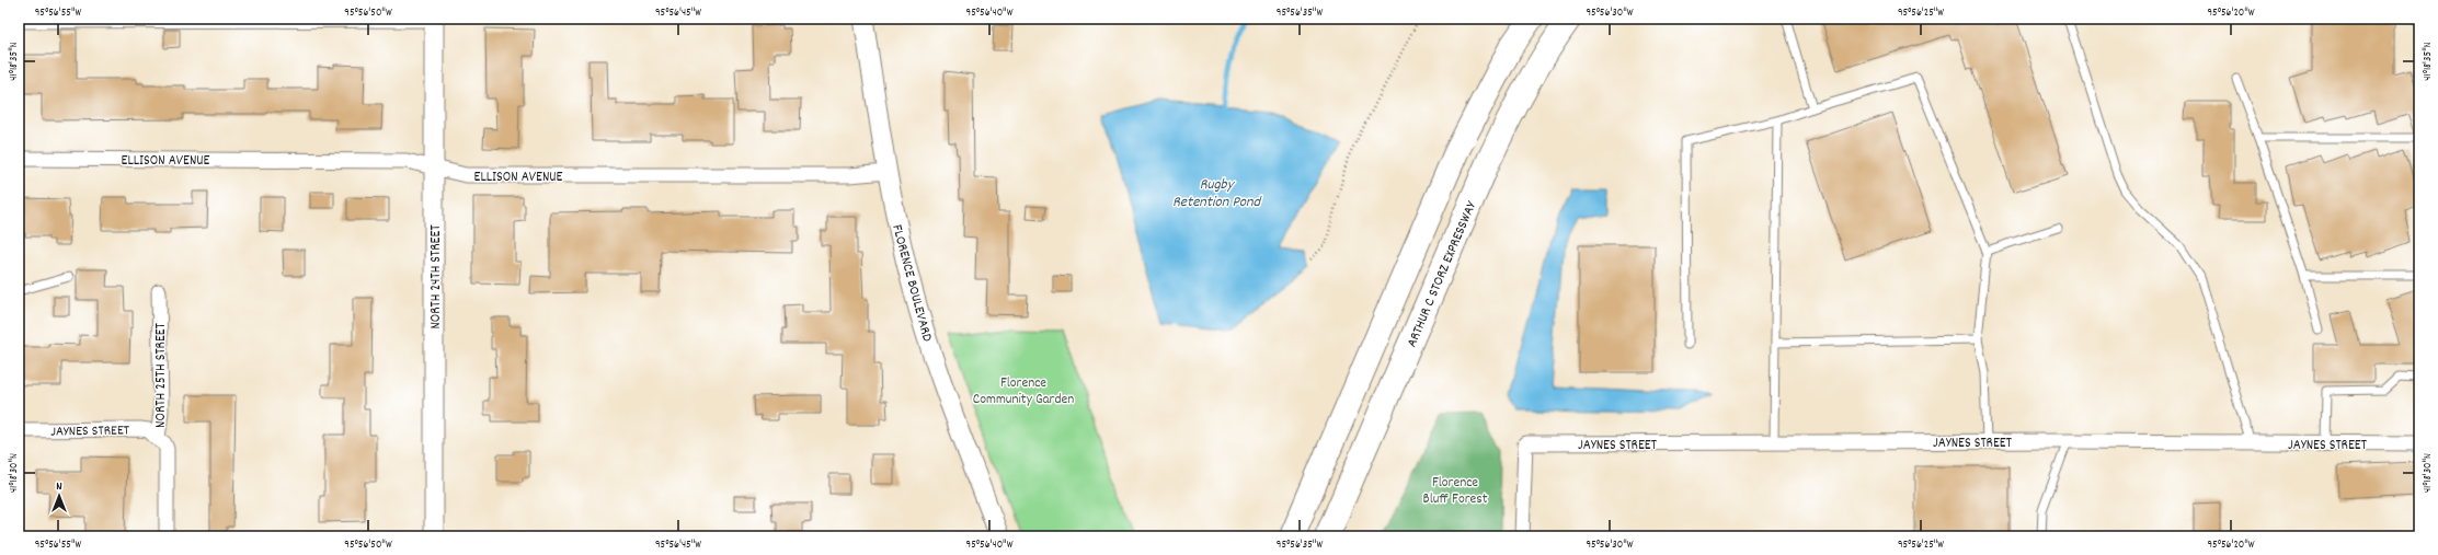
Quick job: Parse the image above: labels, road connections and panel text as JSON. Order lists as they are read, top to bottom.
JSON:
{
  "streets": {
    "highway": ["ARTHUR C STORZ EXPRESSWAY"],
    "street": [
      "ELLISON AVENUE",
      "NORTH 24TH STREET",
      "FLORENCE BOULEVARD",
      "NORTH 25TH STREET",
      "JAYNES STREET"
    ]
  },
  "crossings": [
    ["ELLISON AVENUE", "NORTH 24TH STREET"],
    ["ELLISON AVENUE", "FLORENCE BOULEVARD"],
    ["NORTH 25TH STREET", "JAYNES STREET"]
  ],
  "water": ["Rugby Retention Pond"],
  "parks": ["Florence Community Garden", "Florence Bluff Forest"],
  "north": "top",
  "coordinates": [
    "95°56'55\"W",
    "95°56'50\"W",
    "95°56'45\"W",
    "95°56'40\"W",
    "95°56'35\"W",
    "95°56'30\"W",
    "95°56'25\"W",
    "95°56'20\"W",
    "41°18'35\"N",
    "41°18'30\"N"
  ]
}
